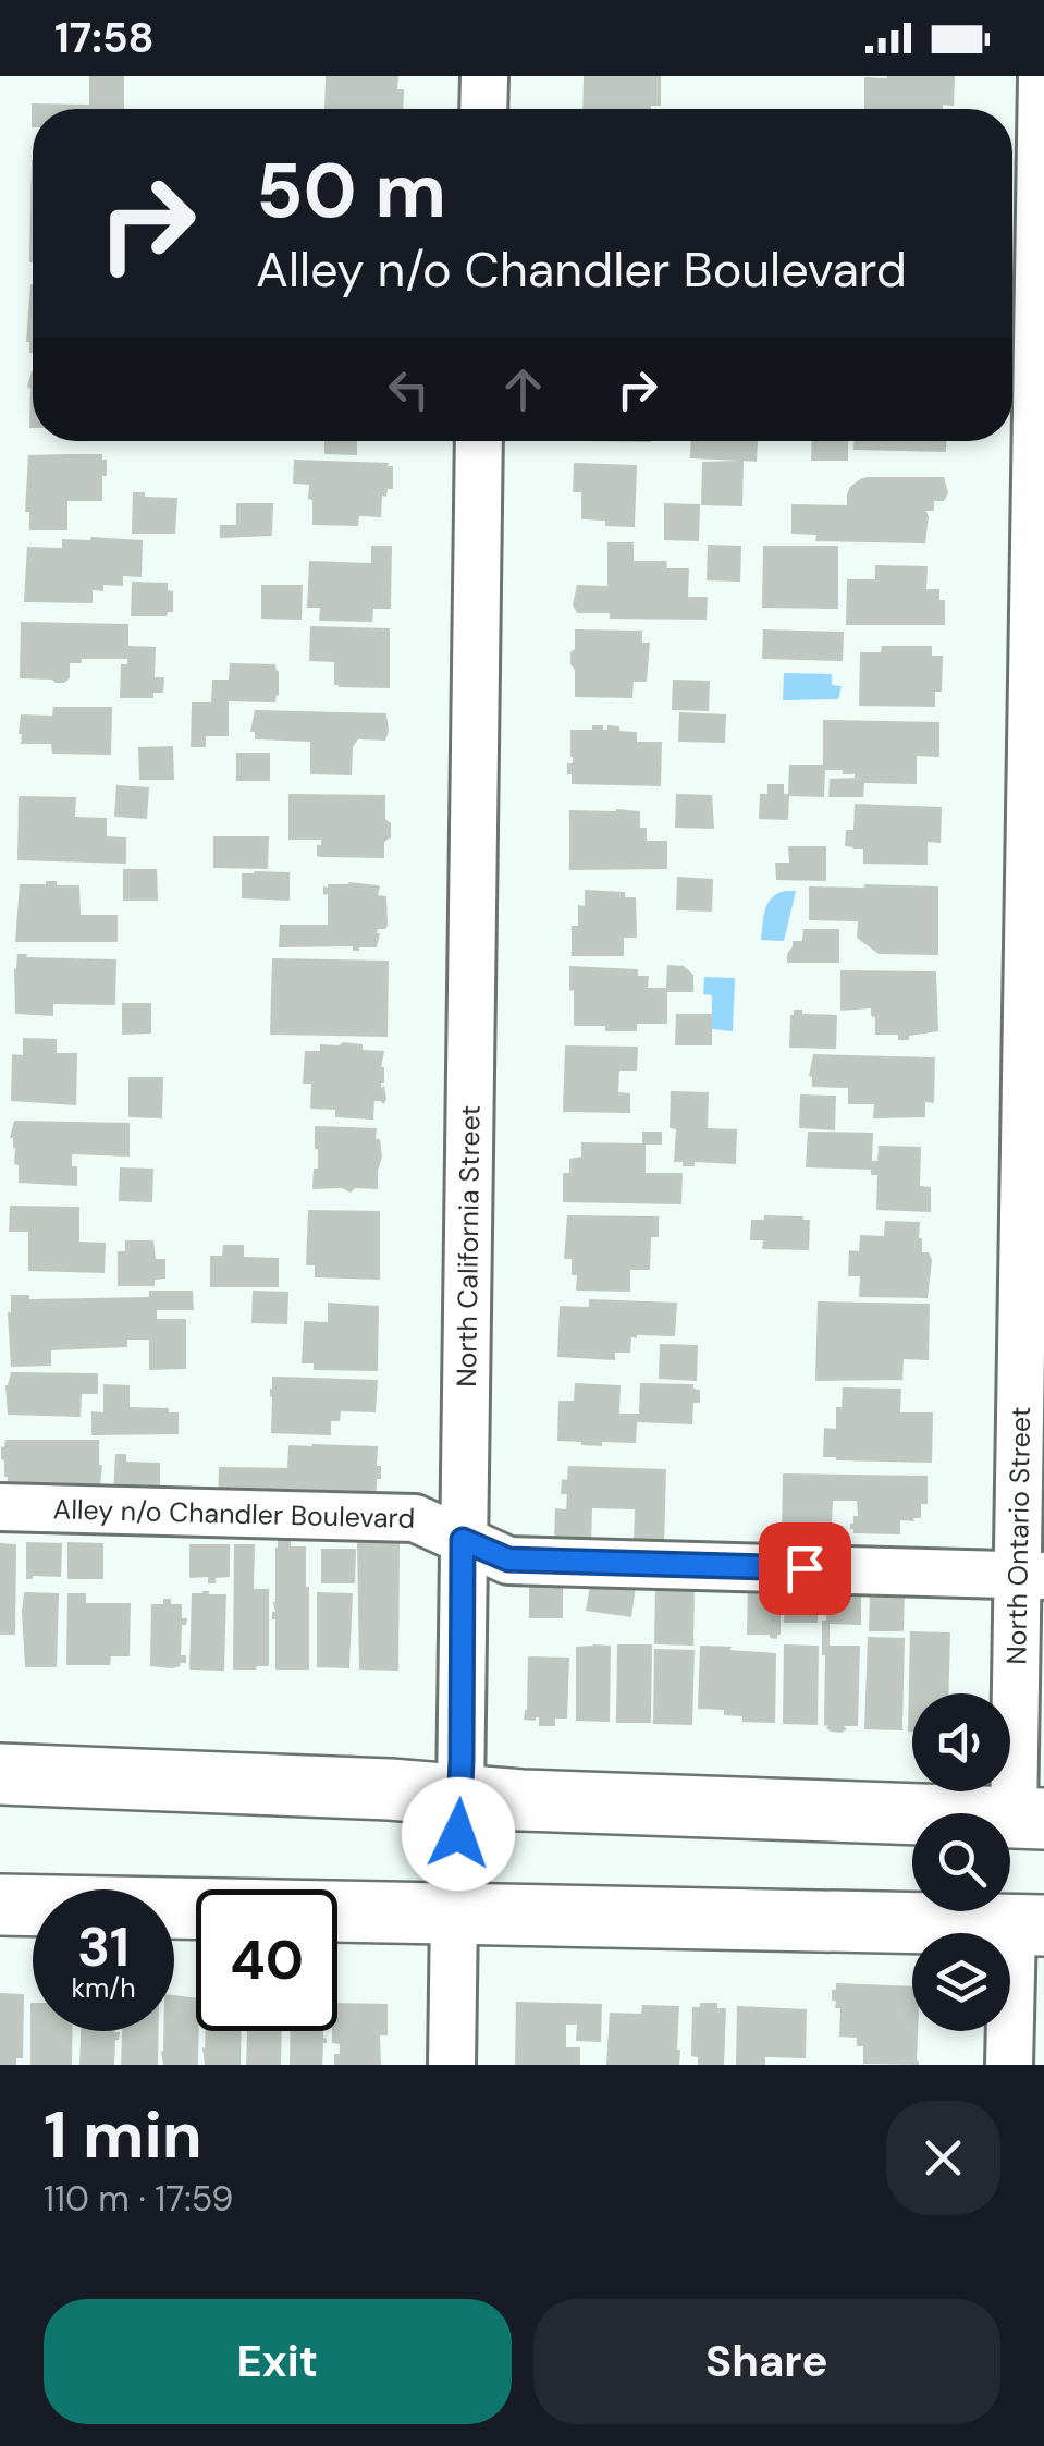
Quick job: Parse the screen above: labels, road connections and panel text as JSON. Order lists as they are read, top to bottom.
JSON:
{
  "streets": {
    "street": ["North California Street", "Alley n/o Chandler Boulevard", "North Ontario Street"]
  },
  "crossings": [
    ["North California Street", "Alley n/o Chandler Boulevard"],
    ["Alley n/o Chandler Boulevard", "North Ontario Street"]
  ],
  "page": {
    "status": "17:58",
    "turn": ["50 m", "Alley n/o Chandler Boulevard"],
    "speed": "31 km/h",
    "limit": "40",
    "heading": ["1 min", "110 m · 17:59"],
    "buttons": ["Exit", "Share"]
  }
}
